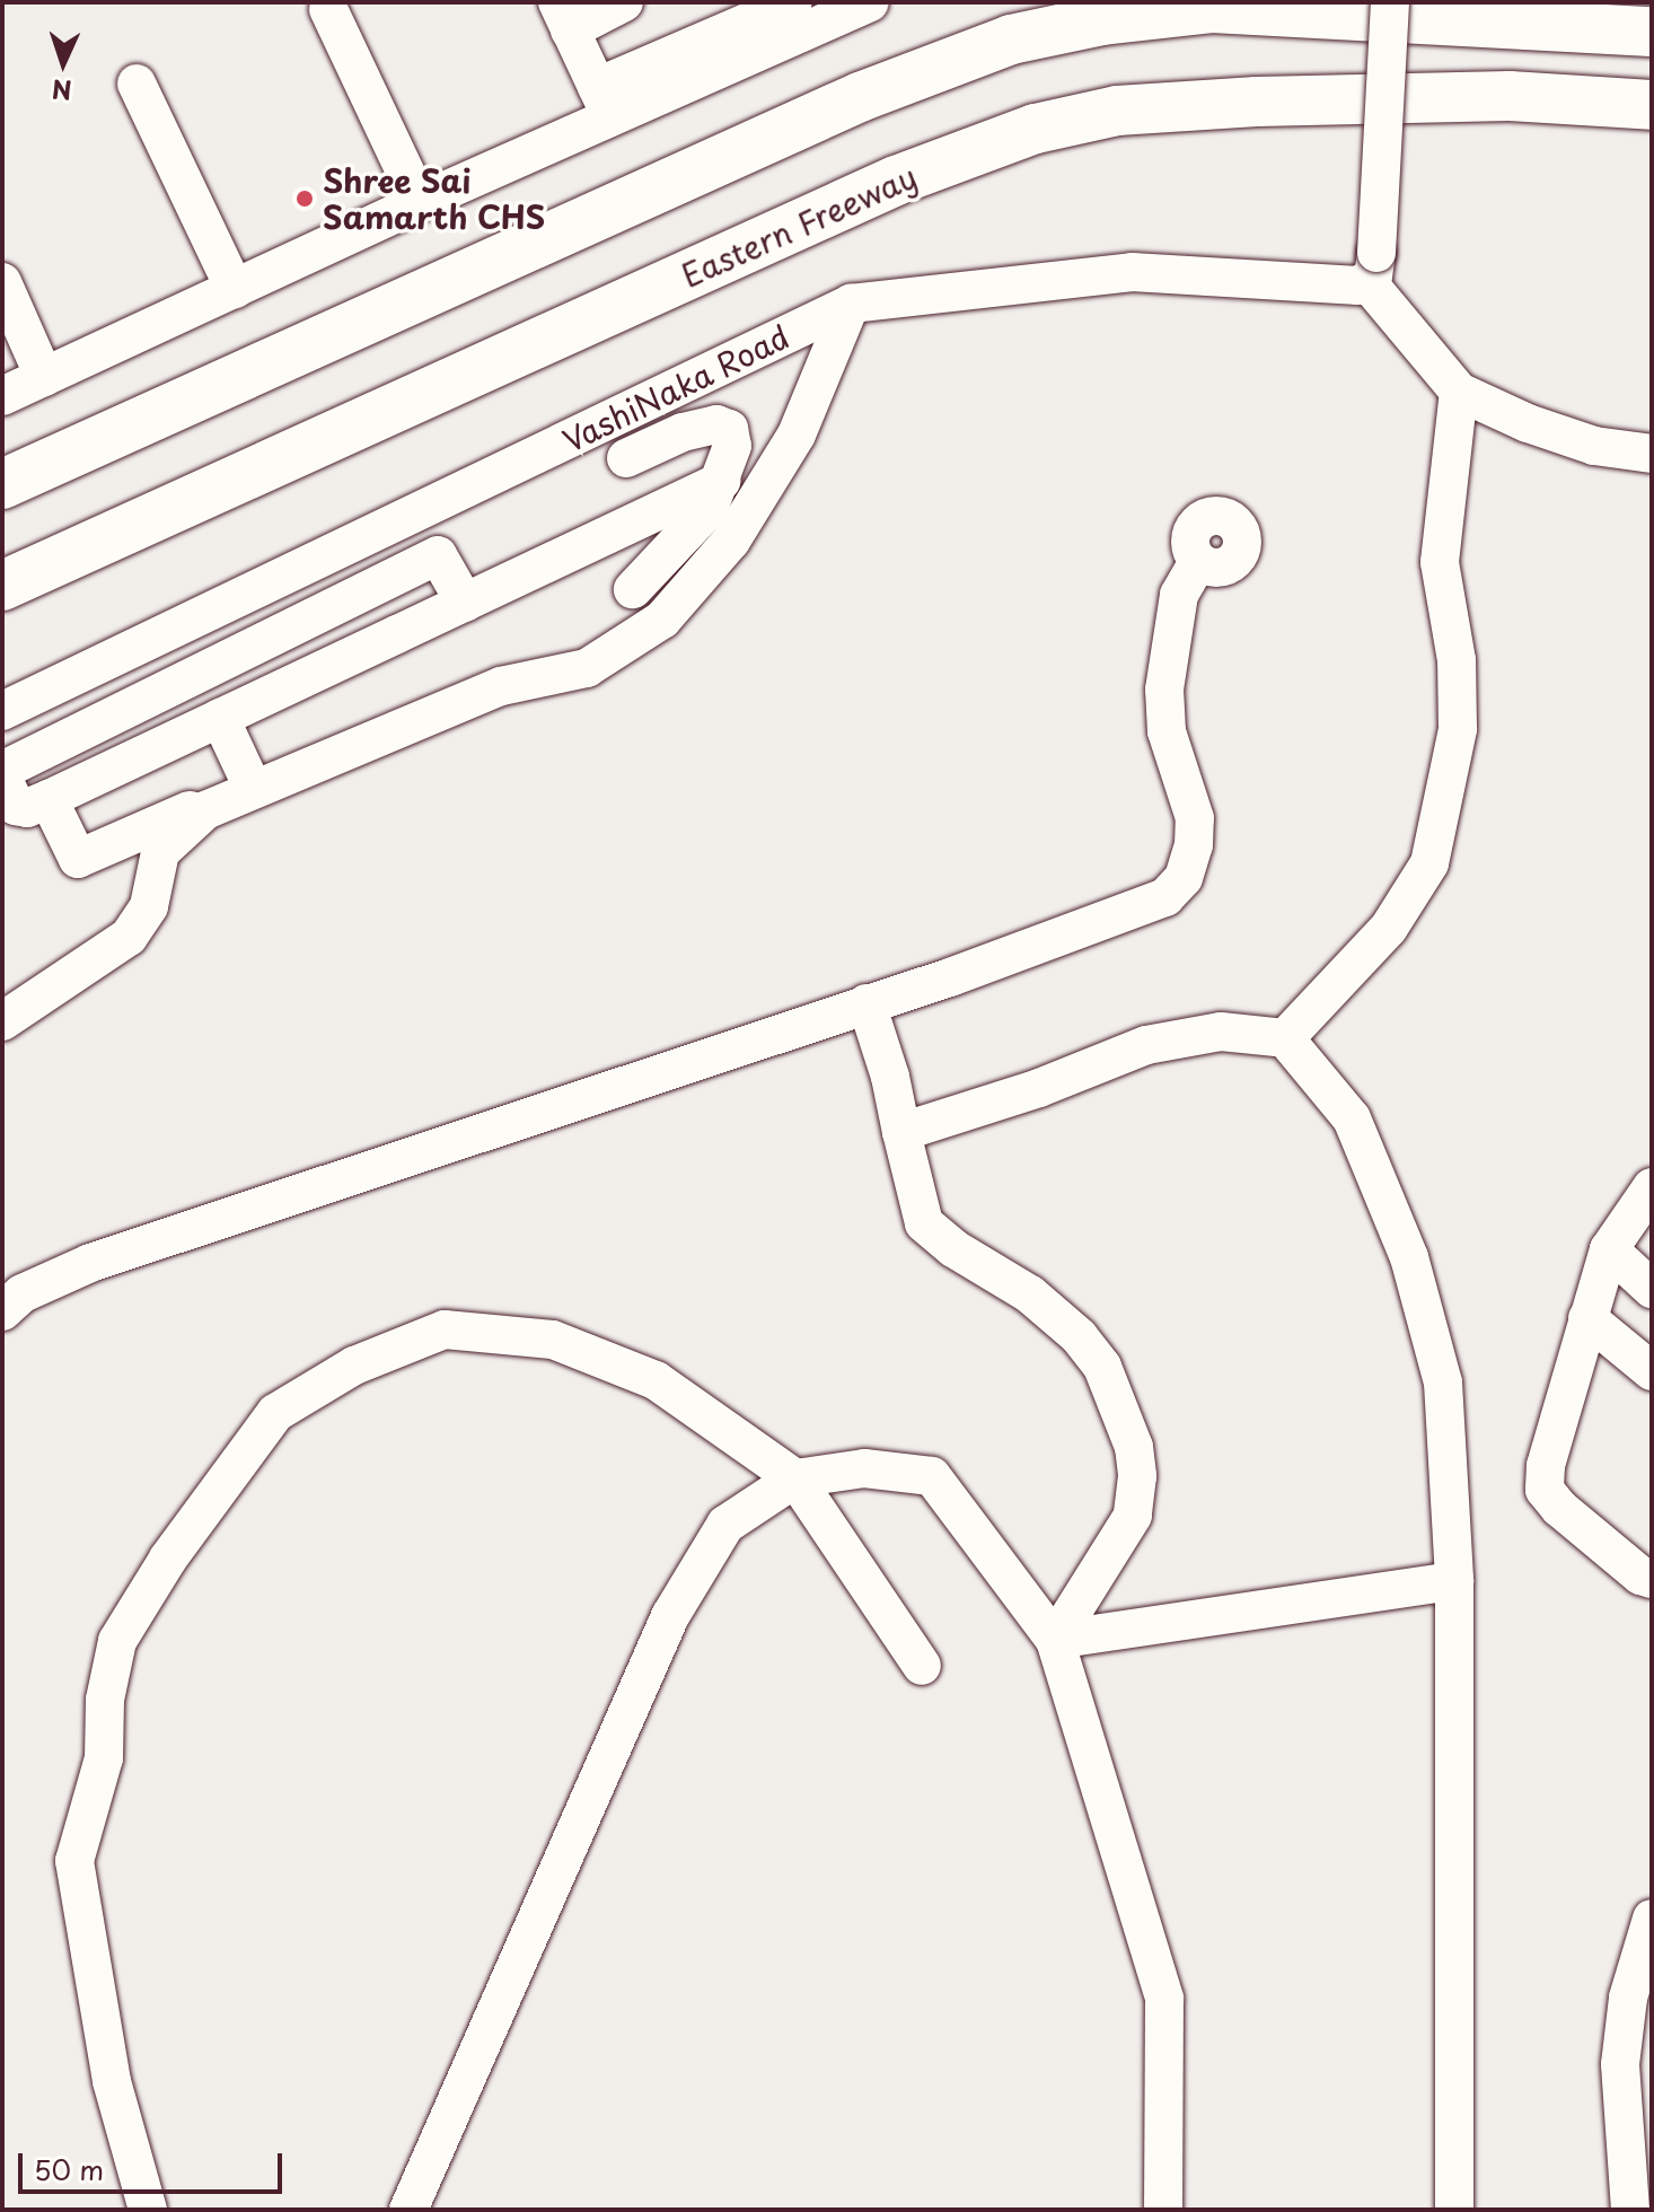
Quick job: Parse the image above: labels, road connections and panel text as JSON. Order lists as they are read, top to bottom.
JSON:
{
  "streets": {
    "highway": ["Eastern Freeway"],
    "street": ["VashiNaka Road"]
  },
  "places": ["Shree Sai Samarth CHS"],
  "scale_bar": "50 m",
  "north": "bottom"
}
